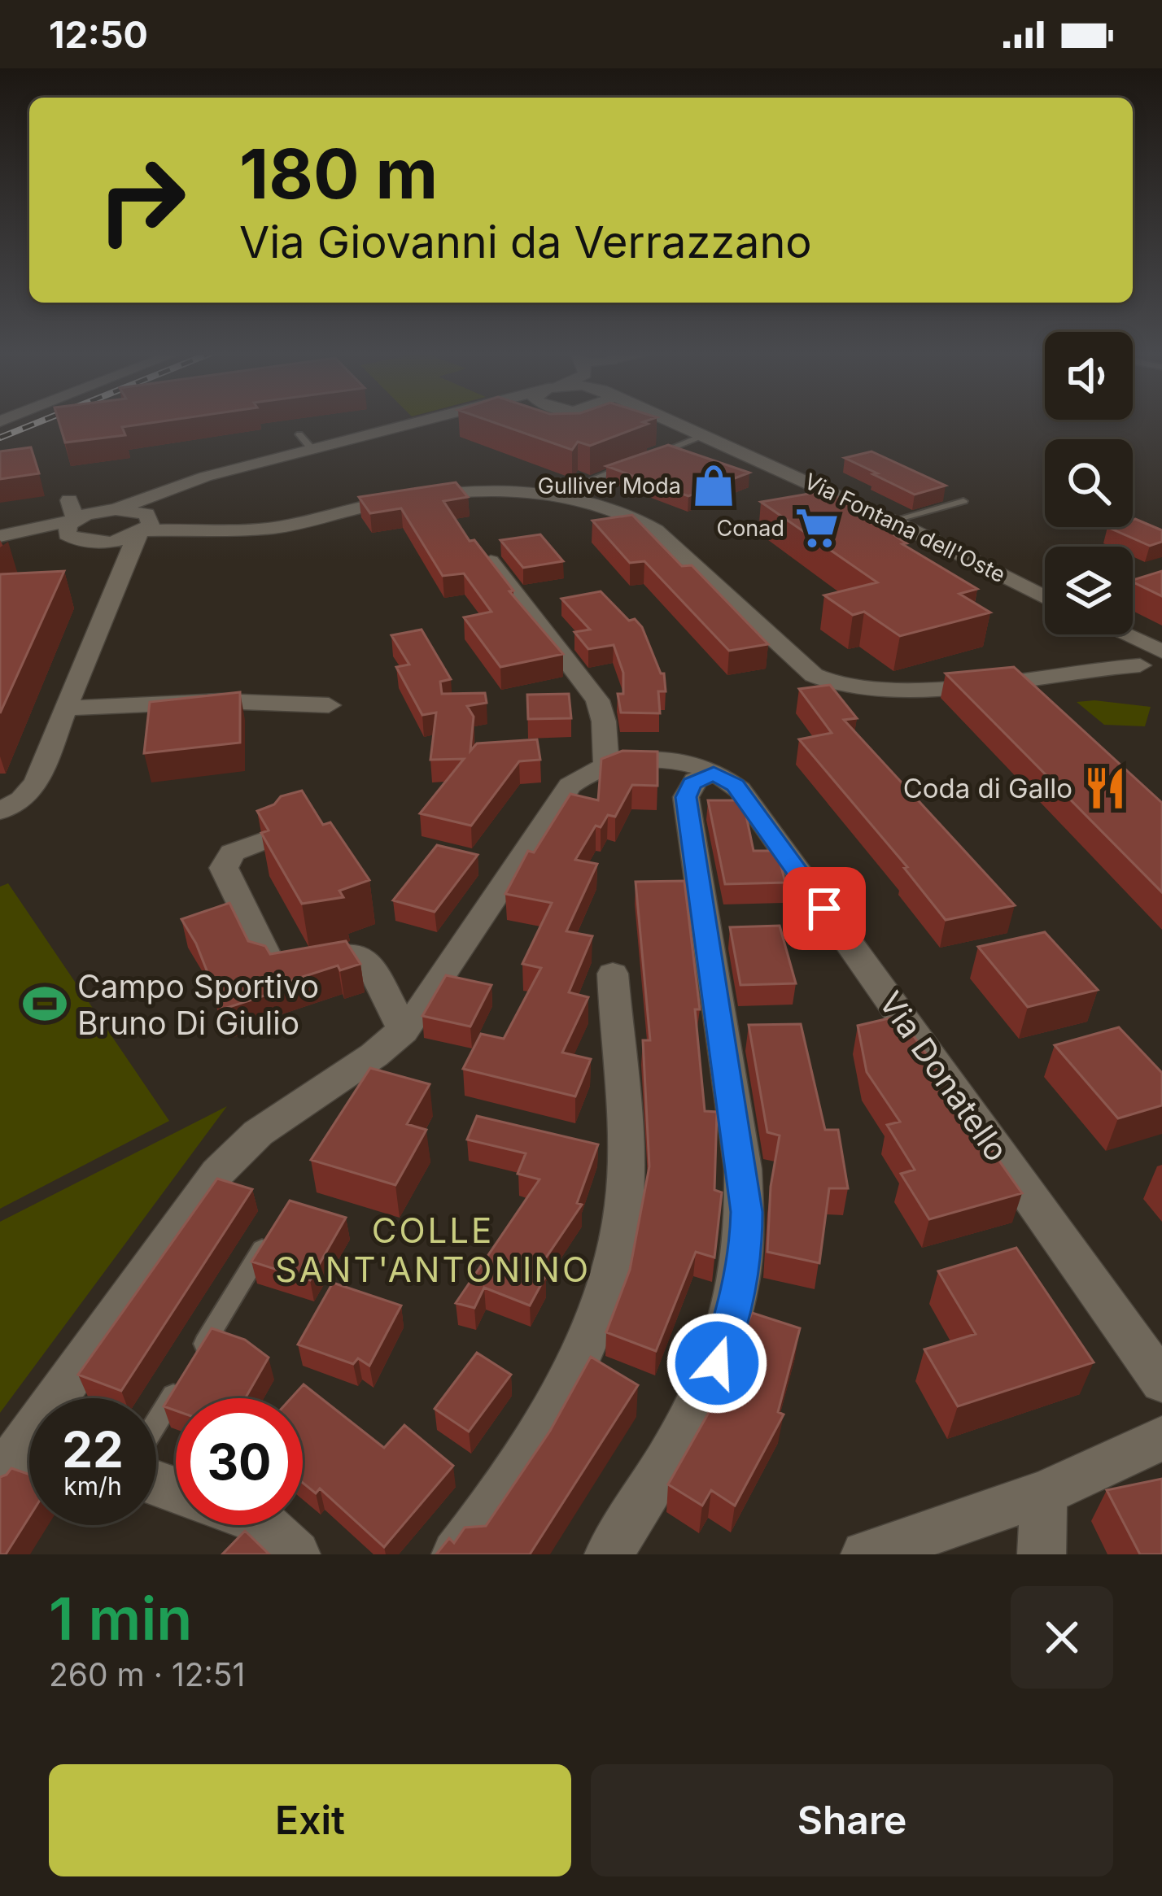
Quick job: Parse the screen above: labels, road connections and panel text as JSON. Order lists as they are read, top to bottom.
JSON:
{
  "streets": {
    "street": ["Via Fontana dell'Oste", "Via Donatello"]
  },
  "districts": ["COLLE SANT'ANTONINO"],
  "places": {
    "shop": ["Gulliver Moda"],
    "supermarket": ["Conad"],
    "restaurant": ["Coda di Gallo"],
    "sports": ["Campo Sportivo Bruno Di Giulio"]
  },
  "page": {
    "status": "12:50",
    "turn": ["180 m", "Via Giovanni da Verrazzano"],
    "speed": "22 km/h",
    "limit": "30",
    "heading": ["1 min", "260 m · 12:51"],
    "buttons": ["Exit", "Share"]
  }
}
